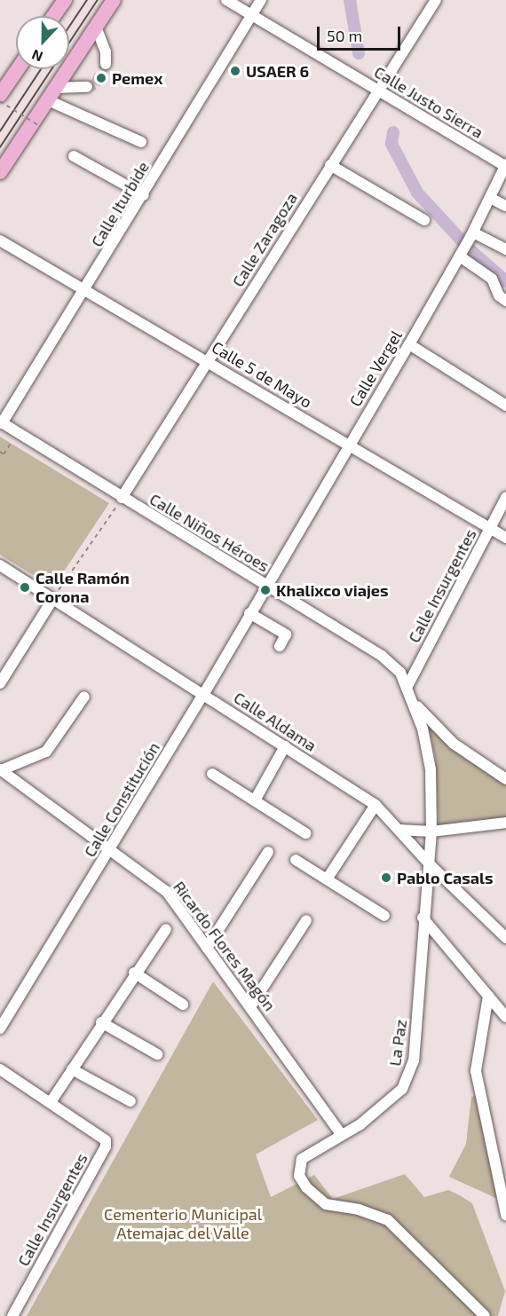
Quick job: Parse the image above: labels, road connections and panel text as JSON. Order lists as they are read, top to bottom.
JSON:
{
  "streets": {
    "street": [
      "Calle Justo Sierra",
      "Calle Iturbide",
      "Calle Zaragoza",
      "Calle Vergel",
      "Calle 5 de Mayo",
      "Calle Niños Héroes",
      "Calle Insurgentes",
      "Calle Aldama",
      "Calle Constitución",
      "Ricardo Flores Magón",
      "La Paz"
    ]
  },
  "crossings": [
    ["Calle Justo Sierra", "Calle Iturbide"],
    ["Calle Justo Sierra", "Calle Zaragoza"],
    ["Calle Justo Sierra", "Calle Vergel"],
    ["Calle Iturbide", "Calle 5 de Mayo"],
    ["Calle Iturbide", "Calle Niños Héroes"],
    ["Calle Zaragoza", "Calle 5 de Mayo"],
    ["Calle Zaragoza", "Calle Niños Héroes"],
    ["Calle Vergel", "Calle 5 de Mayo"],
    ["Calle Vergel", "Calle Niños Héroes"],
    ["Calle Vergel", "Calle Constitución"],
    ["Calle 5 de Mayo", "Calle Insurgentes"],
    ["Calle Niños Héroes", "Calle Insurgentes"],
    ["Calle Niños Héroes", "Calle Constitución"],
    ["Calle Niños Héroes", "La Paz"],
    ["Calle Insurgentes", "La Paz"],
    ["Calle Aldama", "Calle Constitución"],
    ["Calle Aldama", "La Paz"],
    ["Calle Constitución", "Ricardo Flores Magón"],
    ["Ricardo Flores Magón", "La Paz"]
  ],
  "parks": ["Cementerio Municipal Atemajac del Valle"],
  "places": [
    "USAER 6",
    "Pemex",
    "Calle Ramón Corona",
    "Khalixco viajes",
    "Pablo Casals"
  ],
  "scale_bar": "50 m",
  "north": "bottom"
}
